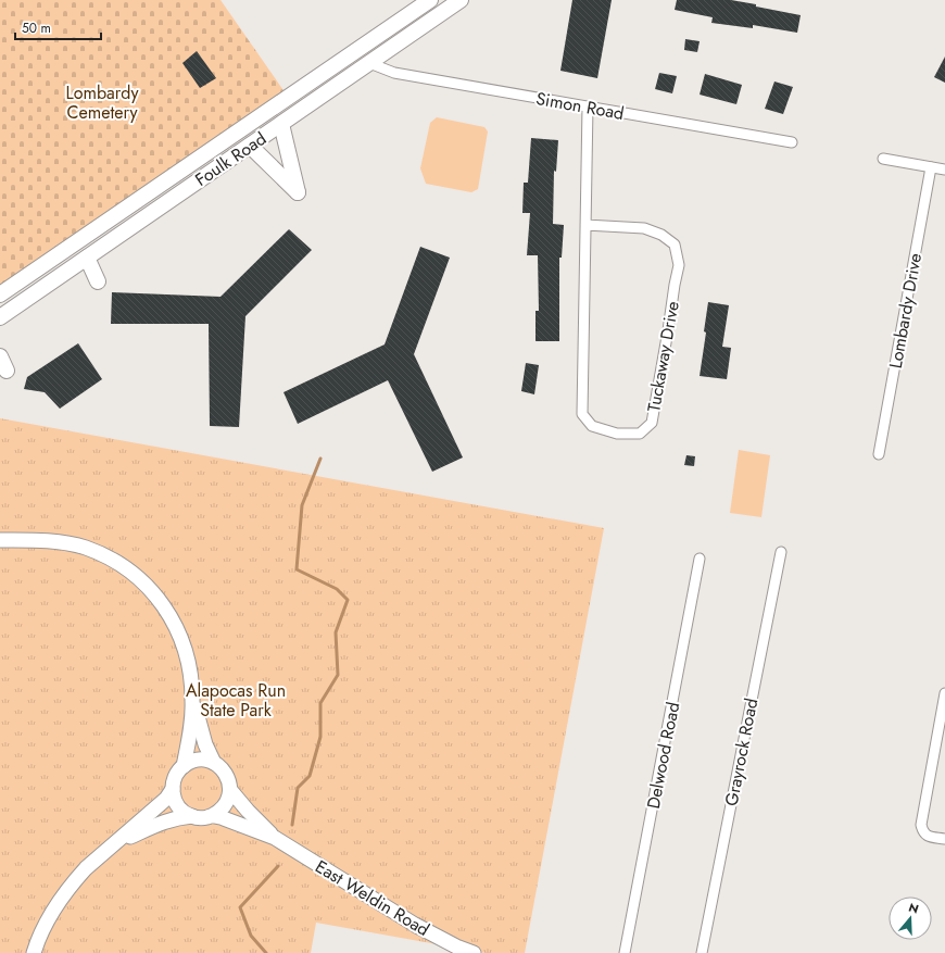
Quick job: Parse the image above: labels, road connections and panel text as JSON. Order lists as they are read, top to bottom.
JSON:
{
  "streets": {
    "main road": ["Foulk Road"],
    "street": [
      "Simon Road",
      "Lombardy Drive",
      "Tuckaway Drive",
      "Grayrock Road",
      "Delwood Road",
      "East Weldin Road"
    ]
  },
  "crossings": [
    ["Simon Road", "Foulk Road"],
    ["Simon Road", "Tuckaway Drive"]
  ],
  "parks": ["Lombardy Cemetery", "Alapocas Run State Park"],
  "scale_bar": "50 m",
  "north": "top"
}
